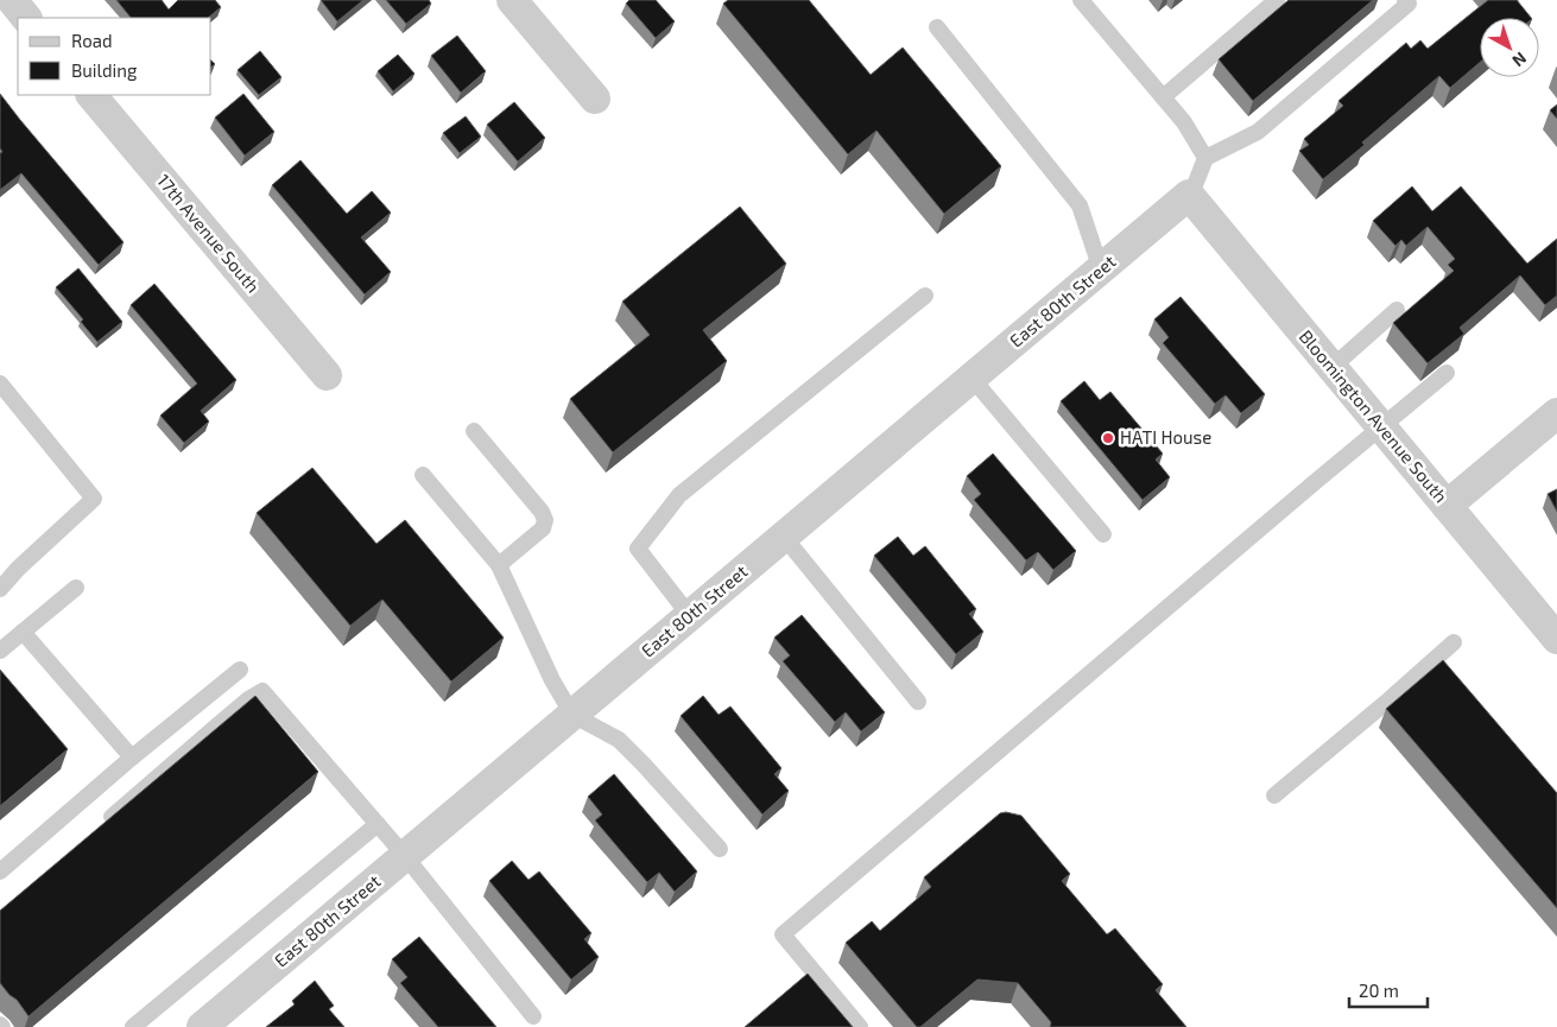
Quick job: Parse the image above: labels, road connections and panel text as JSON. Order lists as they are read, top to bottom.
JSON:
{
  "streets": {
    "street": ["17th Avenue South", "East 80th Street", "Bloomington Avenue South"]
  },
  "crossings": [
    ["East 80th Street", "Bloomington Avenue South"]
  ],
  "places": ["HATI House"],
  "legend": ["Road", "Building"],
  "scale_bar": "20 m",
  "north": "bottom right"
}
